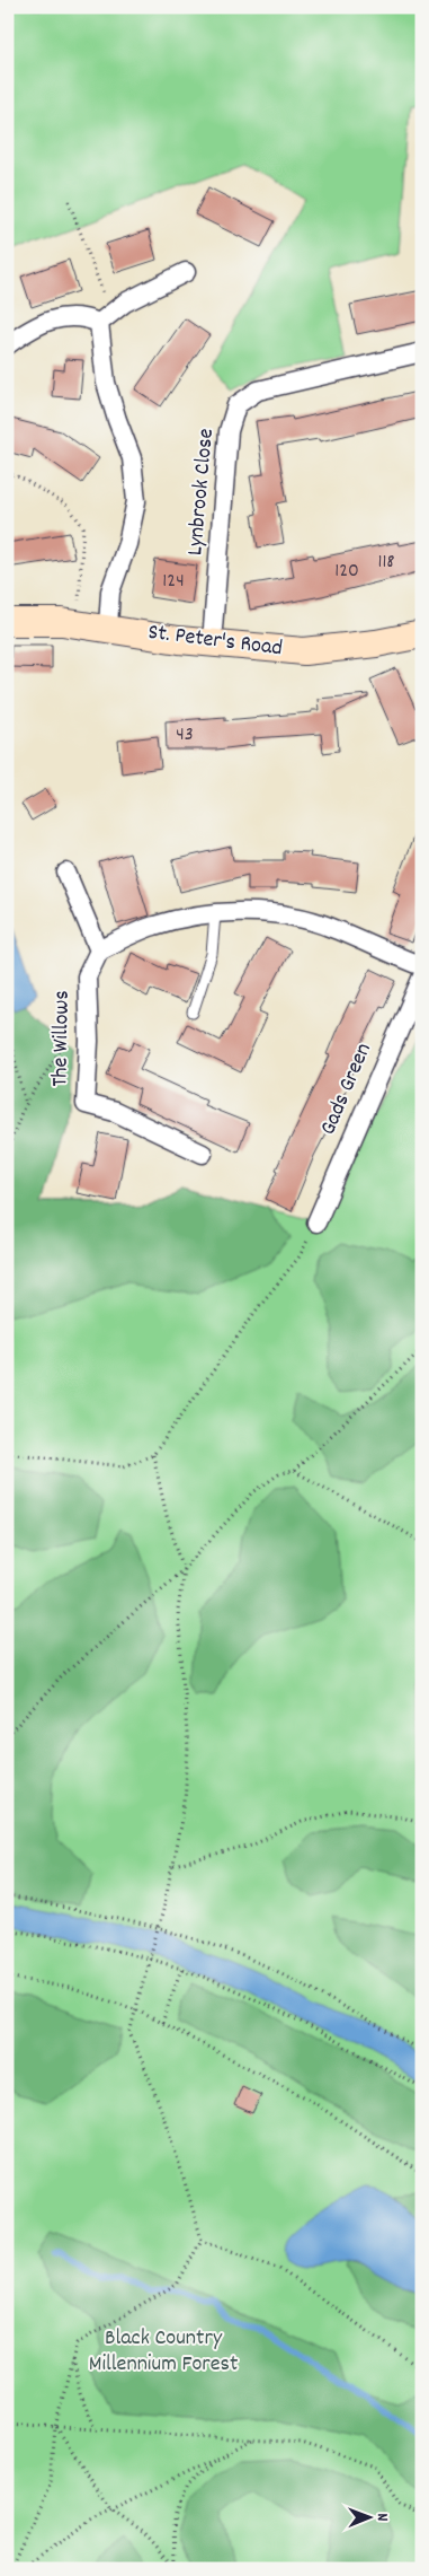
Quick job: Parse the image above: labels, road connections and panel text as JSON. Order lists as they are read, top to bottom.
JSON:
{
  "streets": {
    "street": [
      "Lynbrook Close",
      "St. Peter's Road",
      "The Willows",
      "Gads Green"
    ]
  },
  "crossings": [
    ["Lynbrook Close", "St. Peter's Road"]
  ],
  "parks": ["Black Country Millennium Forest"],
  "house_numbers": [
    "118",
    "120",
    "124",
    "43"
  ],
  "north": "right"
}
